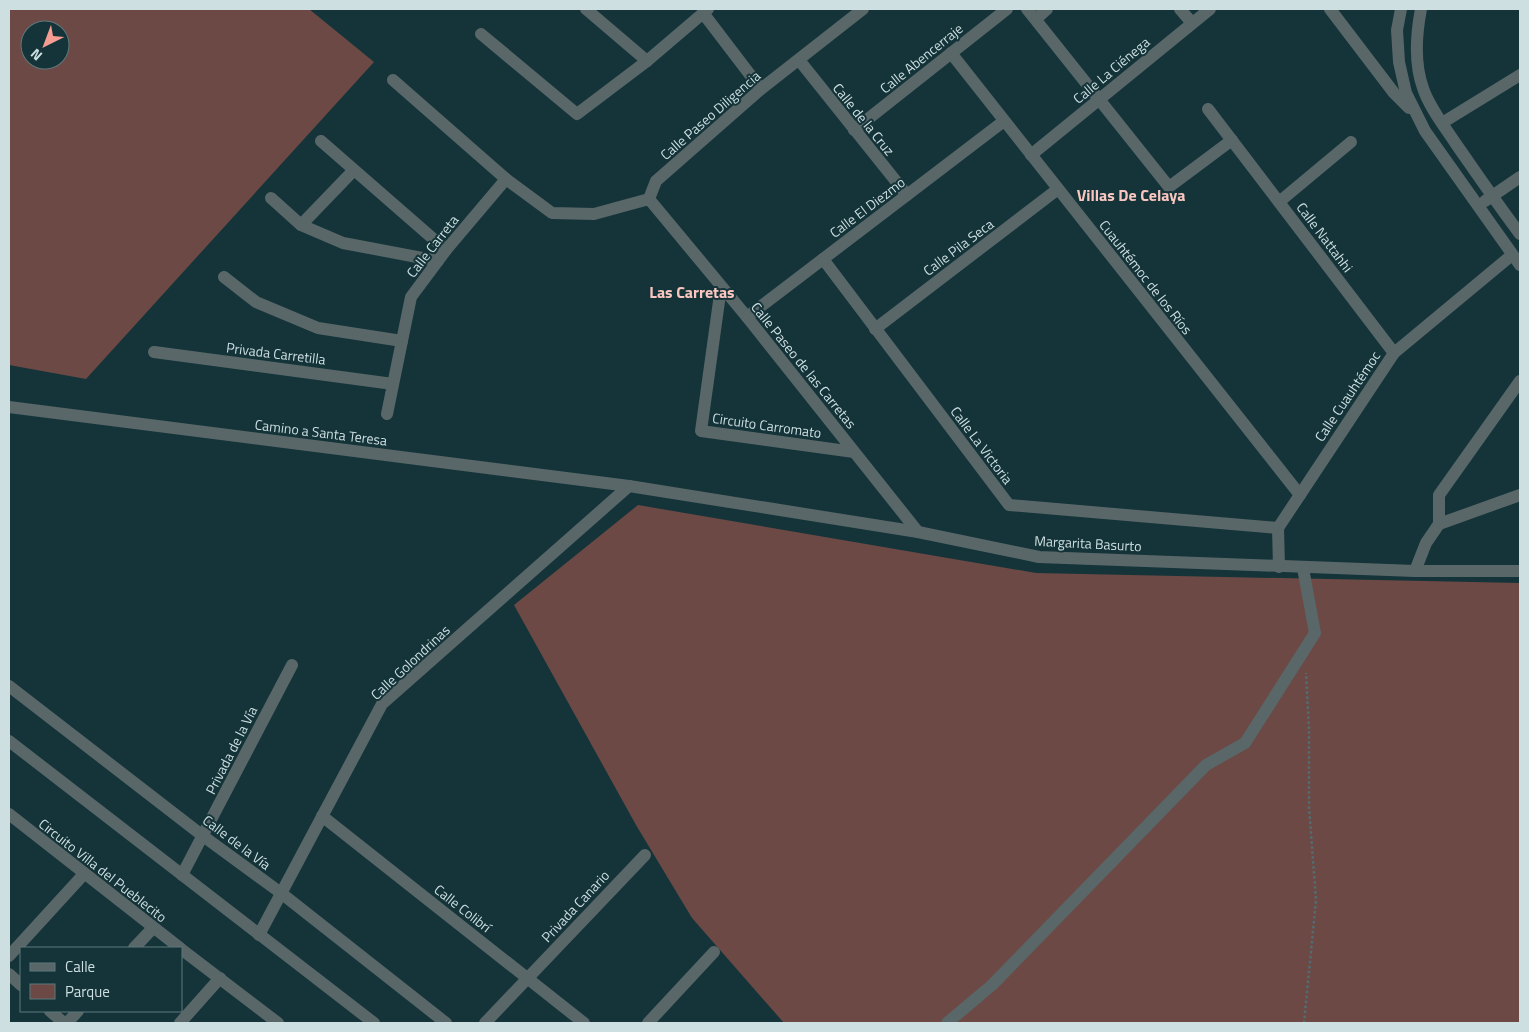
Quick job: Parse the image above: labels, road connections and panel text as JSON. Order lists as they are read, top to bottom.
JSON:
{
  "streets": {
    "street": [
      "Calle Abencerraje",
      "Calle La Ciénega",
      "Calle Paseo Diligencia",
      "Calle de la Cruz",
      "Calle El Diezmo",
      "Calle Nattahhi",
      "Calle Carreta",
      "Calle Pila Seca",
      "Cuauhtémoc de los Ríos",
      "Privada Carretilla",
      "Calle Paseo de las Carretas",
      "Calle Cuauhtémoc",
      "Circuito Carromato",
      "Camino a Santa Teresa",
      "Calle La Victoria",
      "Margarita Basurto",
      "Calle Golondrinas",
      "Privada de la Vía",
      "Calle de la Vía",
      "Circuito Villa del Pueblecito",
      "Privada Canario",
      "Calle Colibrí"
    ]
  },
  "crossings": [
    ["Calle Abencerraje", "Calle de la Cruz"],
    ["Calle Abencerraje", "Cuauhtémoc de los Ríos"],
    ["Calle La Ciénega", "Cuauhtémoc de los Ríos"],
    ["Calle Paseo Diligencia", "Calle de la Cruz"],
    ["Calle Paseo Diligencia", "Calle Paseo de las Carretas"],
    ["Calle de la Cruz", "Calle El Diezmo"],
    ["Calle El Diezmo", "Cuauhtémoc de los Ríos"],
    ["Calle El Diezmo", "Calle Paseo de las Carretas"],
    ["Calle El Diezmo", "Calle La Victoria"],
    ["Calle Nattahhi", "Calle Cuauhtémoc"],
    ["Calle Carreta", "Privada Carretilla"],
    ["Calle Pila Seca", "Cuauhtémoc de los Ríos"],
    ["Calle Pila Seca", "Calle La Victoria"],
    ["Cuauhtémoc de los Ríos", "Calle Cuauhtémoc"],
    ["Calle Paseo de las Carretas", "Circuito Carromato"],
    ["Calle Paseo de las Carretas", "Margarita Basurto"],
    ["Calle Cuauhtémoc", "Calle La Victoria"],
    ["Camino a Santa Teresa", "Margarita Basurto"],
    ["Camino a Santa Teresa", "Calle Golondrinas"],
    ["Margarita Basurto", "Calle Golondrinas"],
    ["Calle Golondrinas", "Calle de la Vía"],
    ["Calle Golondrinas", "Calle Colibrí"],
    ["Privada de la Vía", "Calle de la Vía"],
    ["Privada Canario", "Calle Colibrí"]
  ],
  "districts": ["Villas De Celaya", "Las Carretas"],
  "legend": ["Calle", "Parque"],
  "north": "bottom left"
}
